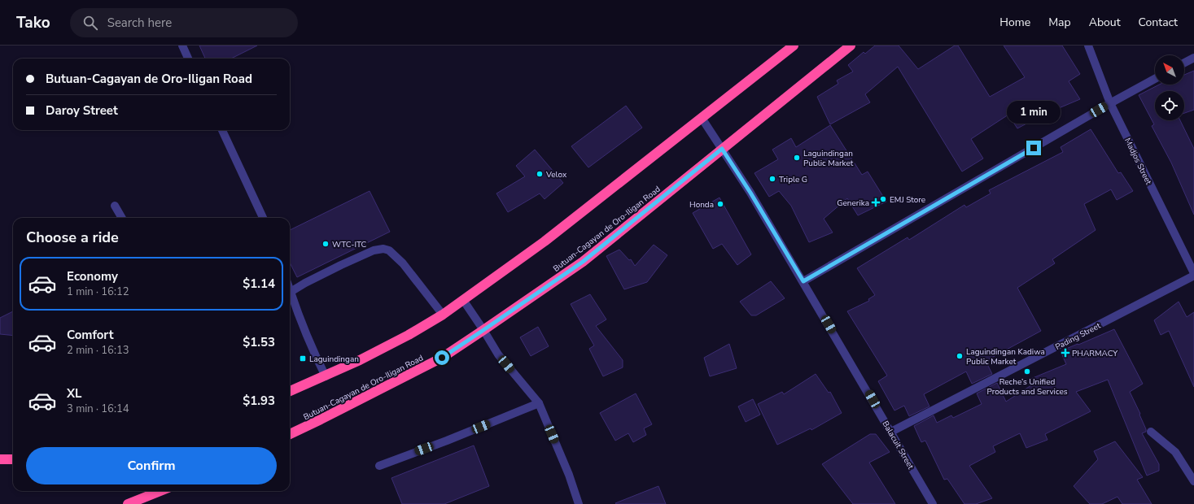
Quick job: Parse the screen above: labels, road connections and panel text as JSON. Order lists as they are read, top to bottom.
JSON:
{
  "streets": {
    "highway": ["Butuan-Cagayan de Oro-Iligan Road"],
    "street": ["Madjos Street", "Pading Street", "Balacuit Street"]
  },
  "crossings": [
    ["Madjos Street", "Pading Street"],
    ["Butuan-Cagayan de Oro-Iligan Road", "Balacuit Street"],
    ["Pading Street", "Balacuit Street"]
  ],
  "places": {
    "other": [
      "Laguindingan Public Market",
      "Velox",
      "Triple G",
      "EMJ Store",
      "Honda",
      "WTC-ITC",
      "Laguindingan Kadiwa Public Market",
      "Reche’s Unified Products and Services"
    ],
    "health": ["Generika", "PHARMACY"],
    "transit": ["Laguindingan"]
  },
  "north": "top left",
  "page": {
    "header": "Tako",
    "search": "Search here",
    "nav": [
      "Home",
      "Map",
      "About",
      "Contact"
    ],
    "banner": ["Butuan-Cagayan de Oro-Iligan Road", "Daroy Street"],
    "bubble": "1 min",
    "heading": "Choose a ride",
    "list": [
      {
        "name": "Economy",
        "note": "1 min · 16:12",
        "value": "$1.14"
      },
      {
        "name": "Comfort",
        "note": "2 min · 16:13",
        "value": "$1.53"
      },
      {
        "name": "XL",
        "note": "3 min · 16:14",
        "value": "$1.93"
      }
    ],
    "buttons": "Confirm"
  }
}
